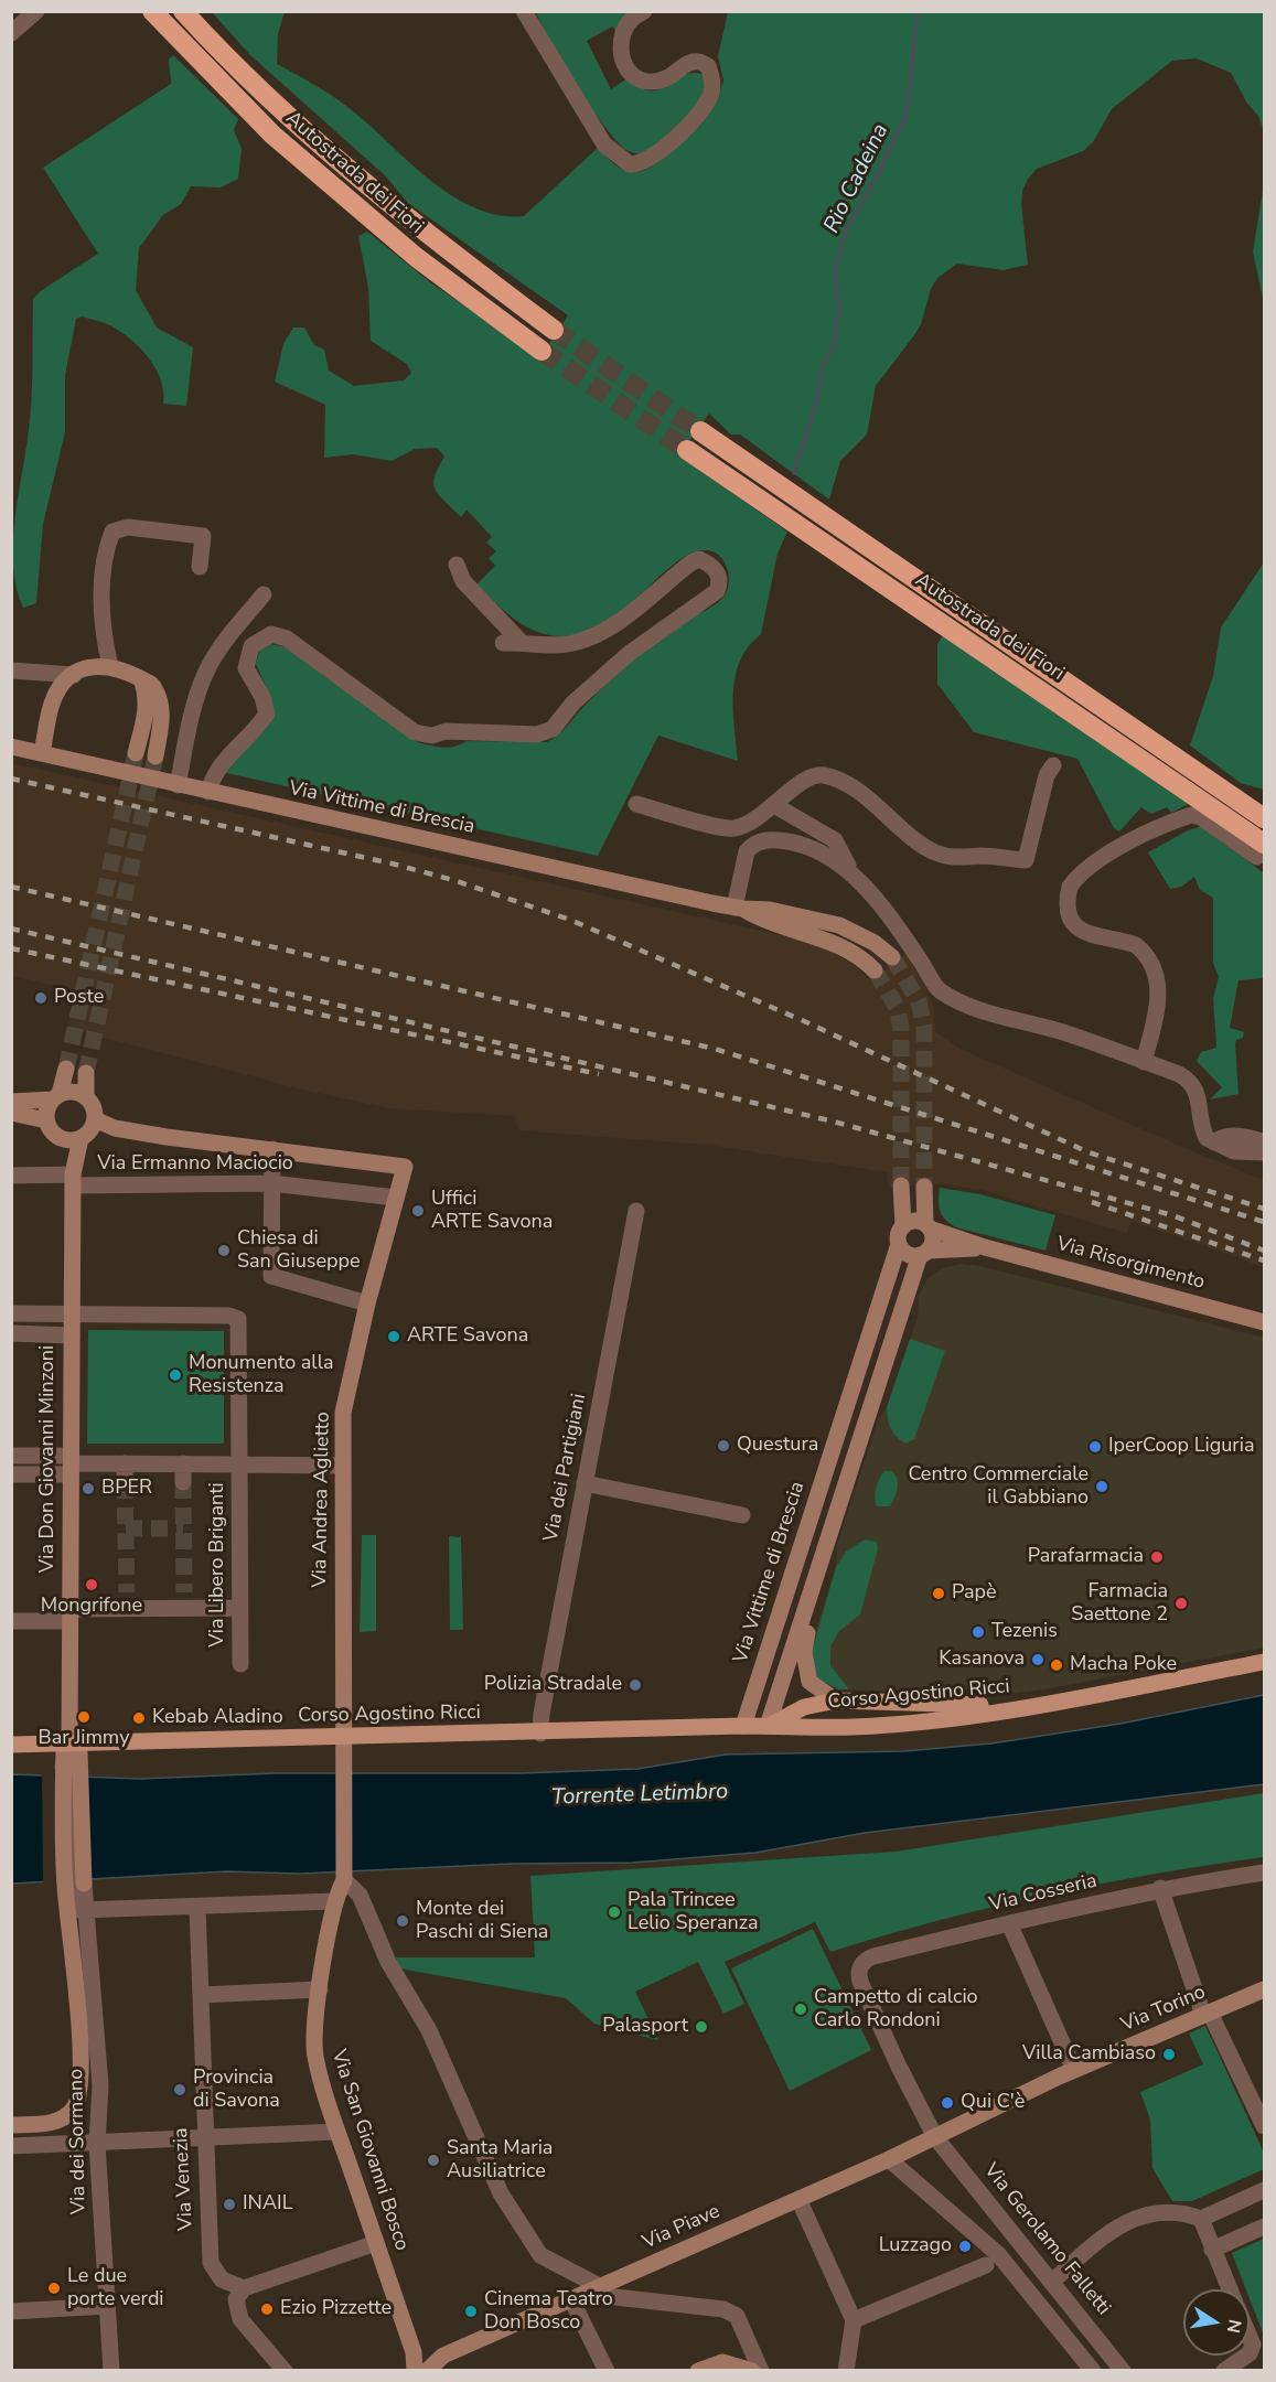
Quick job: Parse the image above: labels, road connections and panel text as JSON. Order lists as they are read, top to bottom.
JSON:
{
  "streets": {
    "highway": ["Autostrada dei Fiori"],
    "main road": ["Corso Agostino Ricci"],
    "street": [
      "Via Vittime di Brescia",
      "Via Ermanno Maciocio",
      "Via Risorgimento",
      "Via Don Giovanni Minzoni",
      "Via dei Partigiani",
      "Via Andrea Aglietto",
      "Via Libero Briganti",
      "Via Cosseria",
      "Via Torino",
      "Via dei Sormano",
      "Via San Giovanni Bosco",
      "Via Venezia",
      "Via Piave",
      "Via Gerolamo Falletti"
    ]
  },
  "crossings": [
    ["Via Vittime di Brescia", "Via Risorgimento"],
    ["Via Vittime di Brescia", "Corso Agostino Ricci"],
    ["Via Ermanno Maciocio", "Via Don Giovanni Minzoni"],
    ["Via Ermanno Maciocio", "Via Andrea Aglietto"],
    ["Via Don Giovanni Minzoni", "Via Libero Briganti"],
    ["Via Don Giovanni Minzoni", "Corso Agostino Ricci"],
    ["Via Don Giovanni Minzoni", "Via dei Sormano"],
    ["Via dei Partigiani", "Corso Agostino Ricci"],
    ["Via Andrea Aglietto", "Corso Agostino Ricci"],
    ["Via Andrea Aglietto", "Via San Giovanni Bosco"],
    ["Corso Agostino Ricci", "Via dei Sormano"],
    ["Via Cosseria", "Via Gerolamo Falletti"],
    ["Via Torino", "Via Piave"],
    ["Via Torino", "Via Gerolamo Falletti"],
    ["Via Piave", "Via Gerolamo Falletti"]
  ],
  "water": ["Rio Cadeina", "Torrente Letimbro"],
  "places": [
    "Poste",
    "Uffici ARTE Savona",
    "Chiesa di San Giuseppe",
    "ARTE Savona",
    "Monumento alla Resistenza",
    "Questura",
    "IperCoop Liguria",
    "Centro Commerciale il Gabbiano",
    "BPER",
    "Parafarmacia",
    "Mongrifone",
    "Papè",
    "Farmacia Saettone 2",
    "Tezenis",
    "Kasanova",
    "Macha Poke",
    "Polizia Stradale",
    "Bar Jimmy",
    "Kebab Aladino",
    "Pala Trincee Lelio Speranza",
    "Monte dei Paschi di Siena",
    "Campetto di calcio Carlo Rondoni",
    "Palasport",
    "Villa Cambiaso",
    "Provincia di Savona",
    "Qui C'è",
    "Santa Maria Ausiliatrice",
    "INAIL",
    "Luzzago",
    "Le due porte verdi",
    "Ezio Pizzette",
    "Cinema Teatro Don Bosco"
  ],
  "north": "right"
}
